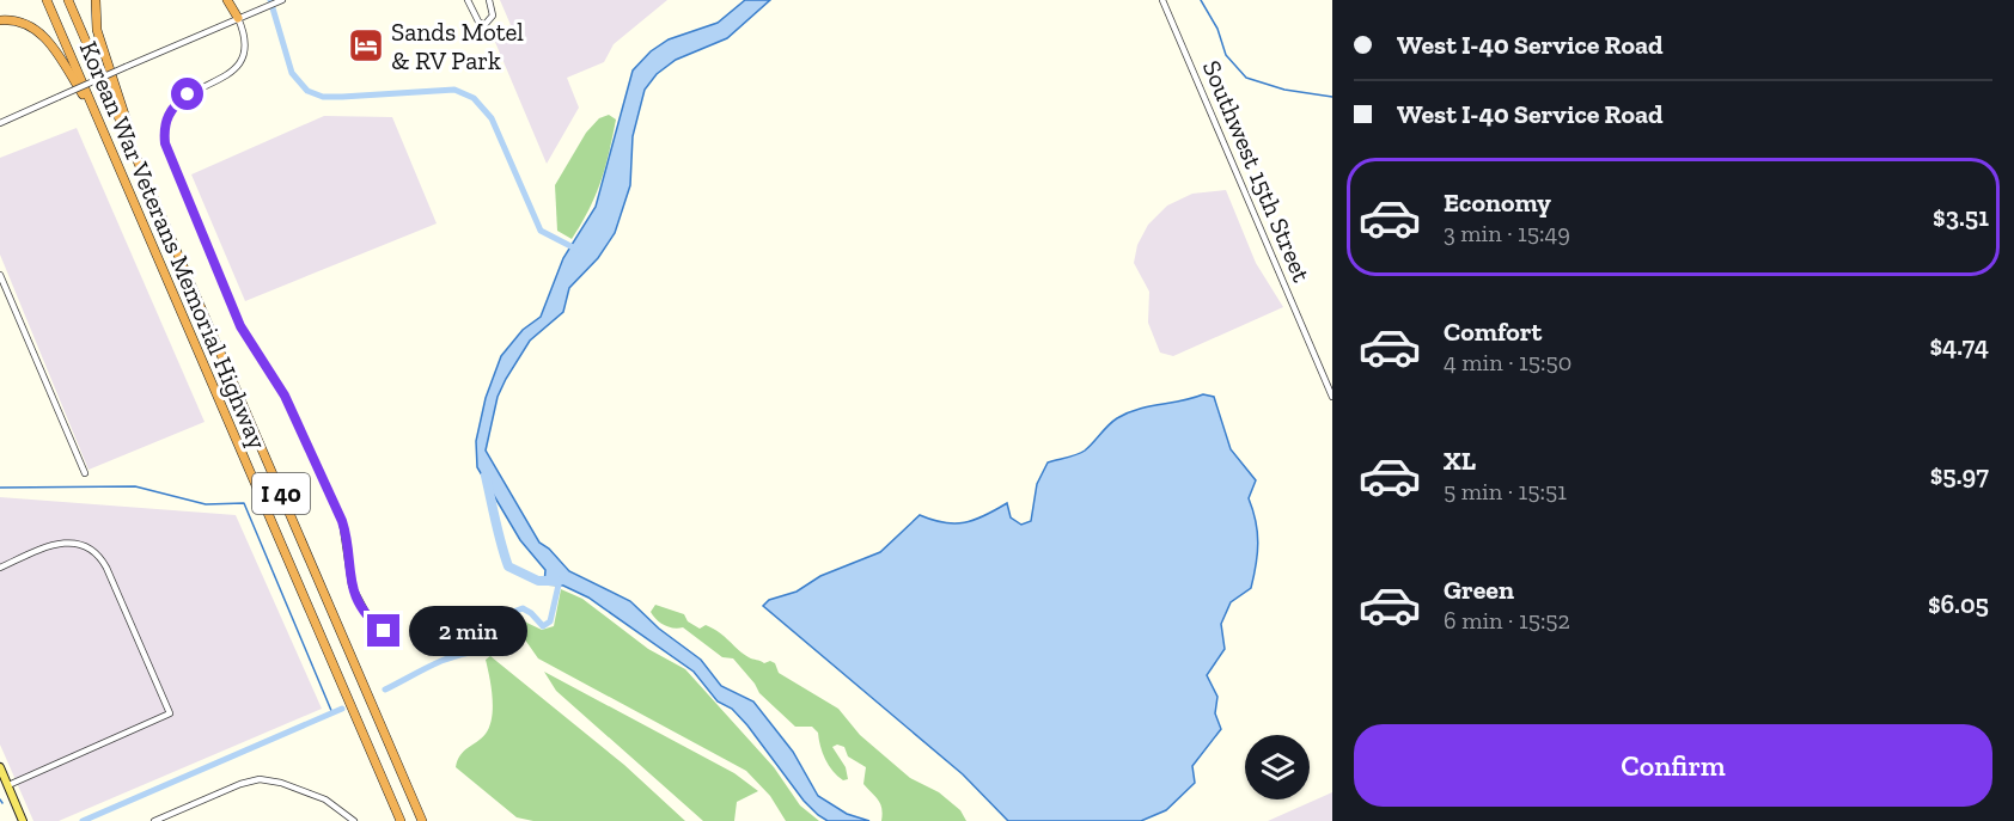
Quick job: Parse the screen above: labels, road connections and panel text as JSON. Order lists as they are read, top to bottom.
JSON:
{
  "streets": {
    "highway": ["Korean War Veterans Memorial Highway", "I 40"],
    "street": ["Southwest 15th Street"]
  },
  "places": {
    "hotel": ["Sands Motel & RV Park"]
  },
  "page": {
    "banner": ["West I-40 Service Road", "West I-40 Service Road"],
    "list": [
      {
        "name": "Economy",
        "note": "3 min · 15:49",
        "value": "$3.51"
      },
      {
        "name": "Comfort",
        "note": "4 min · 15:50",
        "value": "$4.74"
      },
      {
        "name": "XL",
        "note": "5 min · 15:51",
        "value": "$5.97"
      },
      {
        "name": "Green",
        "note": "6 min · 15:52",
        "value": "$6.05"
      }
    ],
    "bubble": "2 min",
    "buttons": "Confirm"
  }
}
